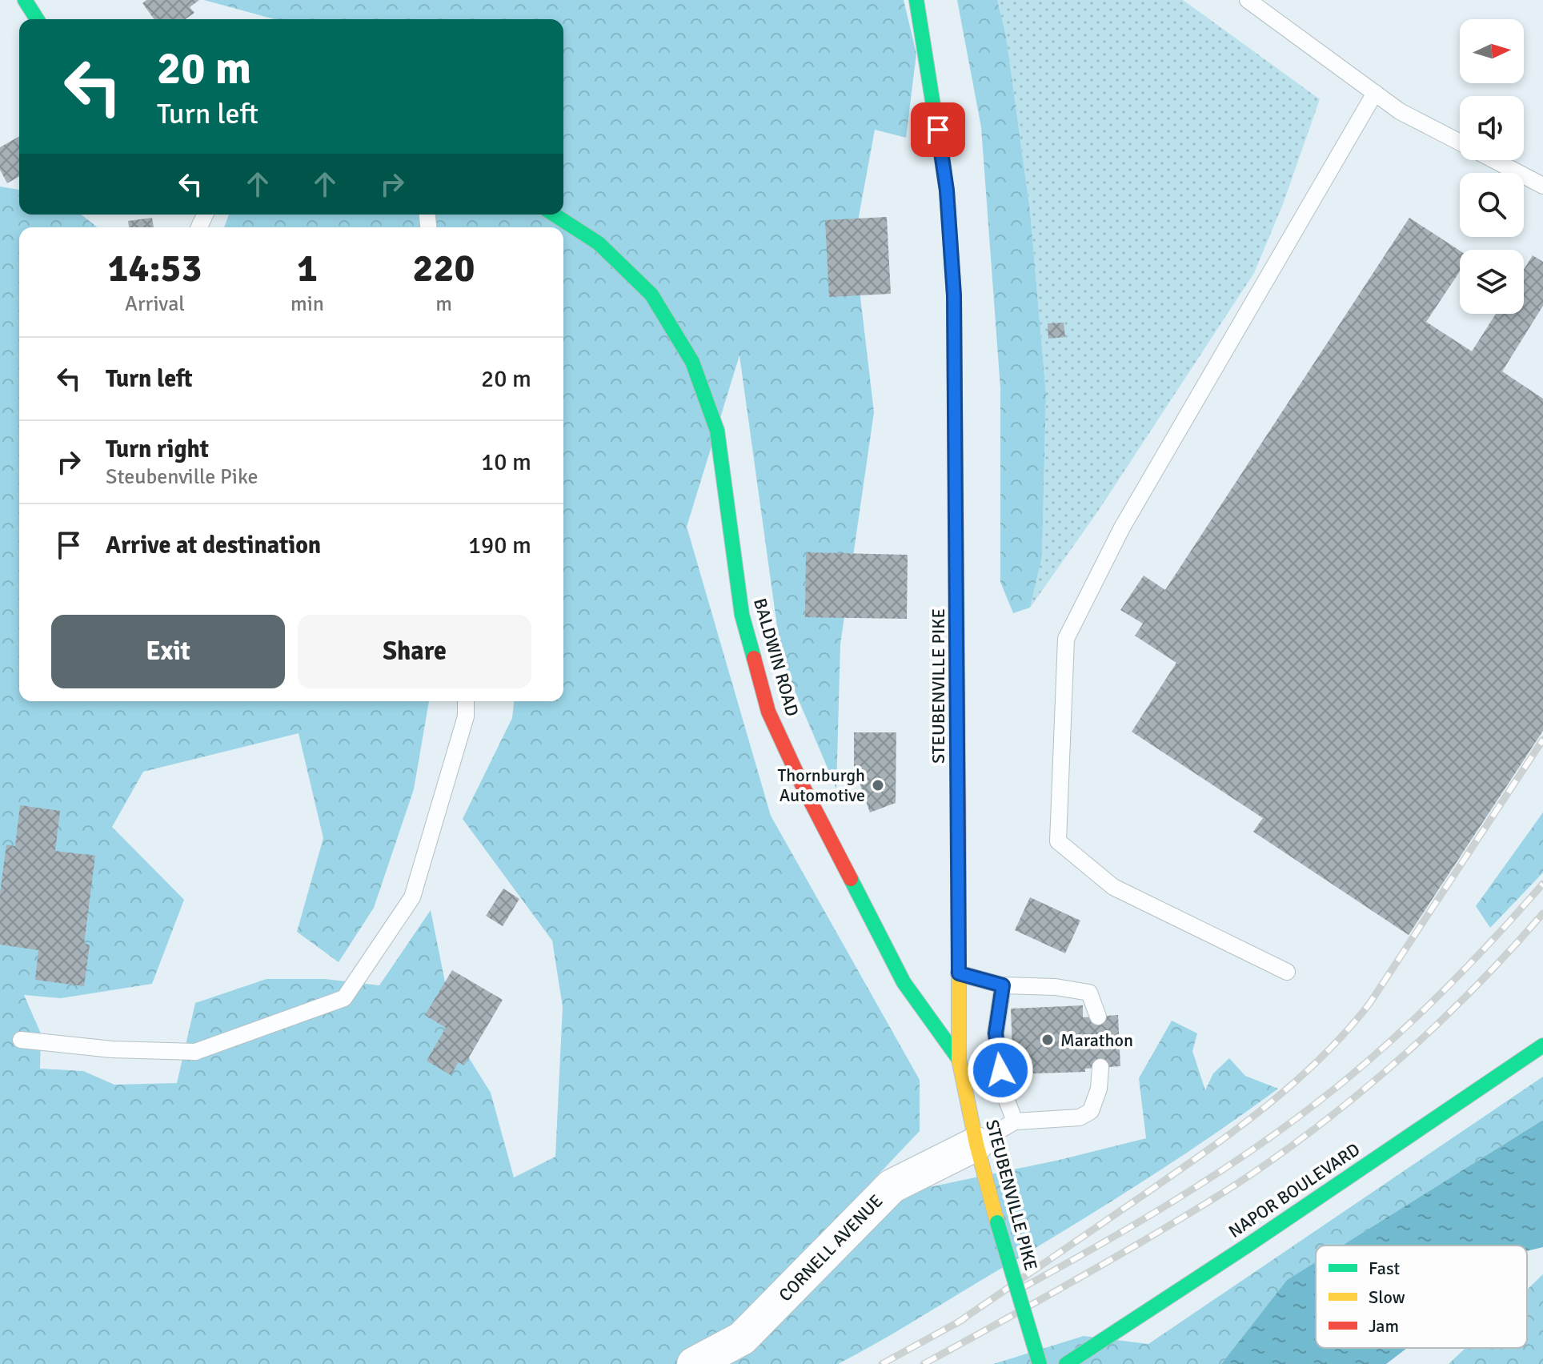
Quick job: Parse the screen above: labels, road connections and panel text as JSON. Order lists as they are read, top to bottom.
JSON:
{
  "streets": {
    "street": [
      "BALDWIN ROAD",
      "STEUBENVILLE PIKE",
      "NAPOR BOULEVARD",
      "CORNELL AVENUE"
    ]
  },
  "crossings": [
    ["BALDWIN ROAD", "STEUBENVILLE PIKE"],
    ["STEUBENVILLE PIKE", "CORNELL AVENUE"]
  ],
  "places": ["Thornburgh Automotive", "Marathon"],
  "legend": ["Fast", "Slow", "Jam"],
  "north": "right",
  "page": {
    "turn": ["20 m", "Turn left"],
    "eta": [
      "14:53",
      "Arrival",
      "1",
      "min",
      "220",
      "m"
    ],
    "list": [
      {
        "name": "Turn left",
        "value": "20 m"
      },
      {
        "name": "Turn right",
        "note": "Steubenville Pike",
        "value": "10 m"
      },
      {
        "name": "Arrive at destination",
        "value": "190 m"
      }
    ],
    "buttons": ["Exit", "Share"]
  }
}
